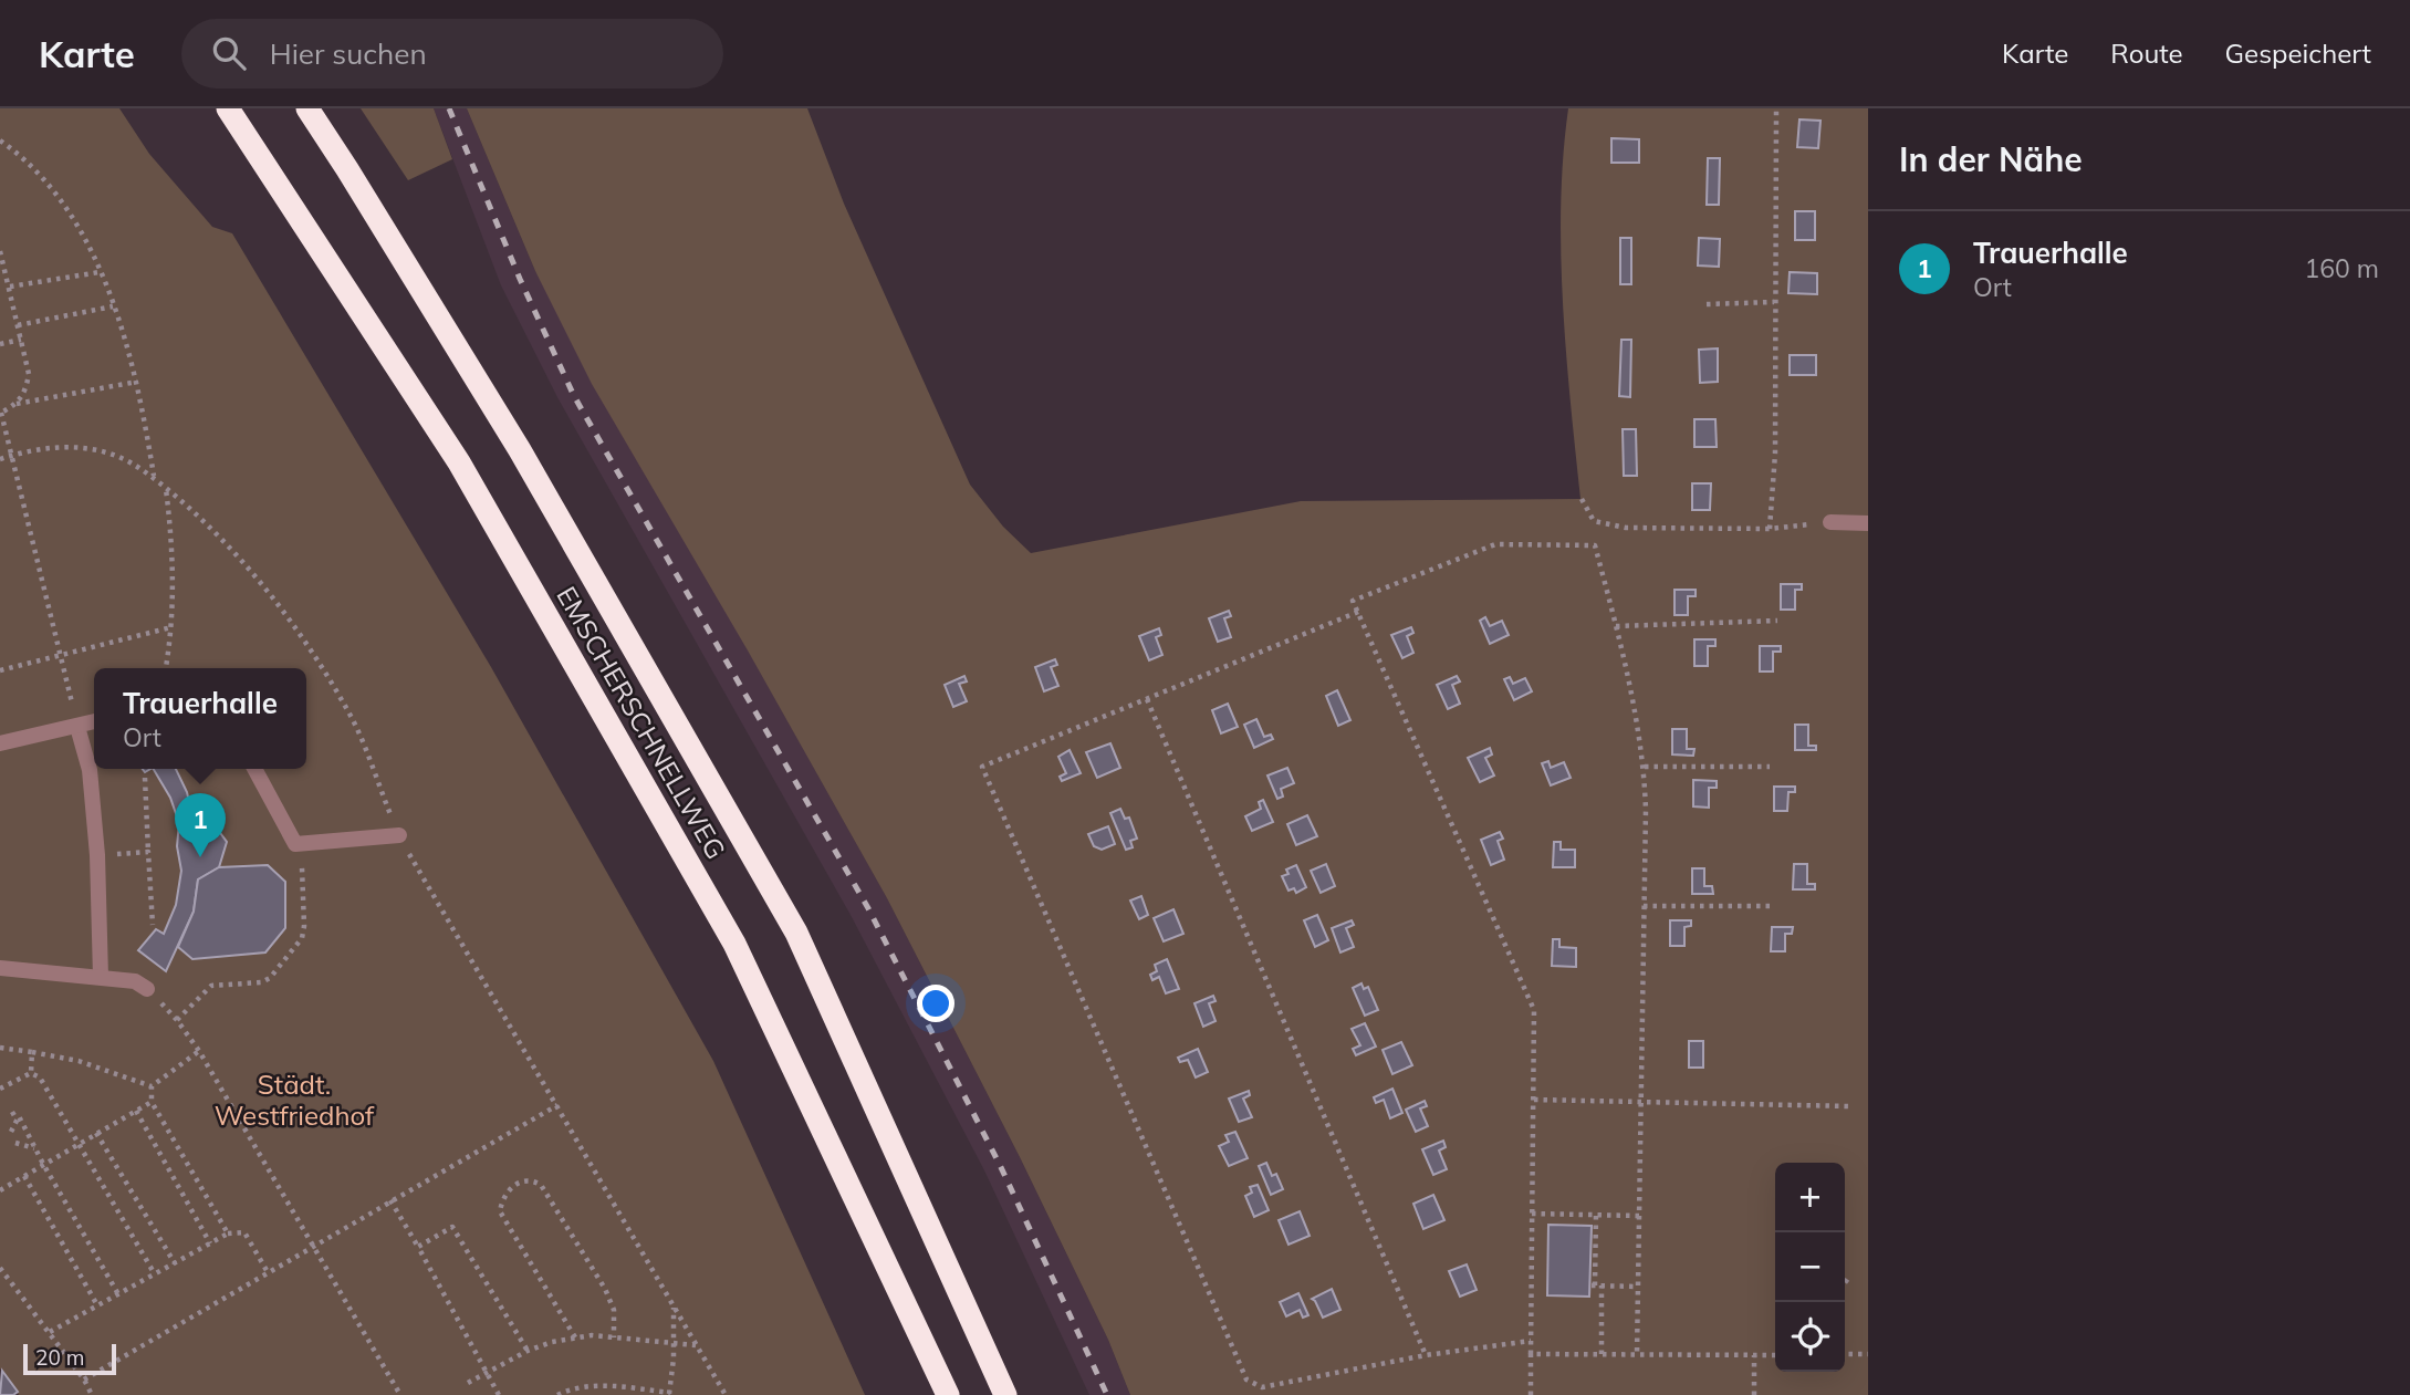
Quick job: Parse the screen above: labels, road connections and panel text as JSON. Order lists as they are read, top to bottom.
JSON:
{
  "streets": {
    "highway": ["EMSCHERSCHNELLWEG"]
  },
  "parks": ["Städt. Westfriedhof"],
  "scale_bar": "20 m",
  "page": {
    "header": "Karte",
    "search": "Hier suchen",
    "nav": ["Karte", "Route", "Gespeichert"],
    "heading": "In der Nähe",
    "list": [
      {
        "mark": "1",
        "name": "Trauerhalle",
        "note": "Ort",
        "value": "160 m"
      }
    ],
    "popup": ["Trauerhalle", "Ort"],
    "pins": "1",
    "map_buttons": ["+", "−"],
    "scale": "20 m"
  }
}
